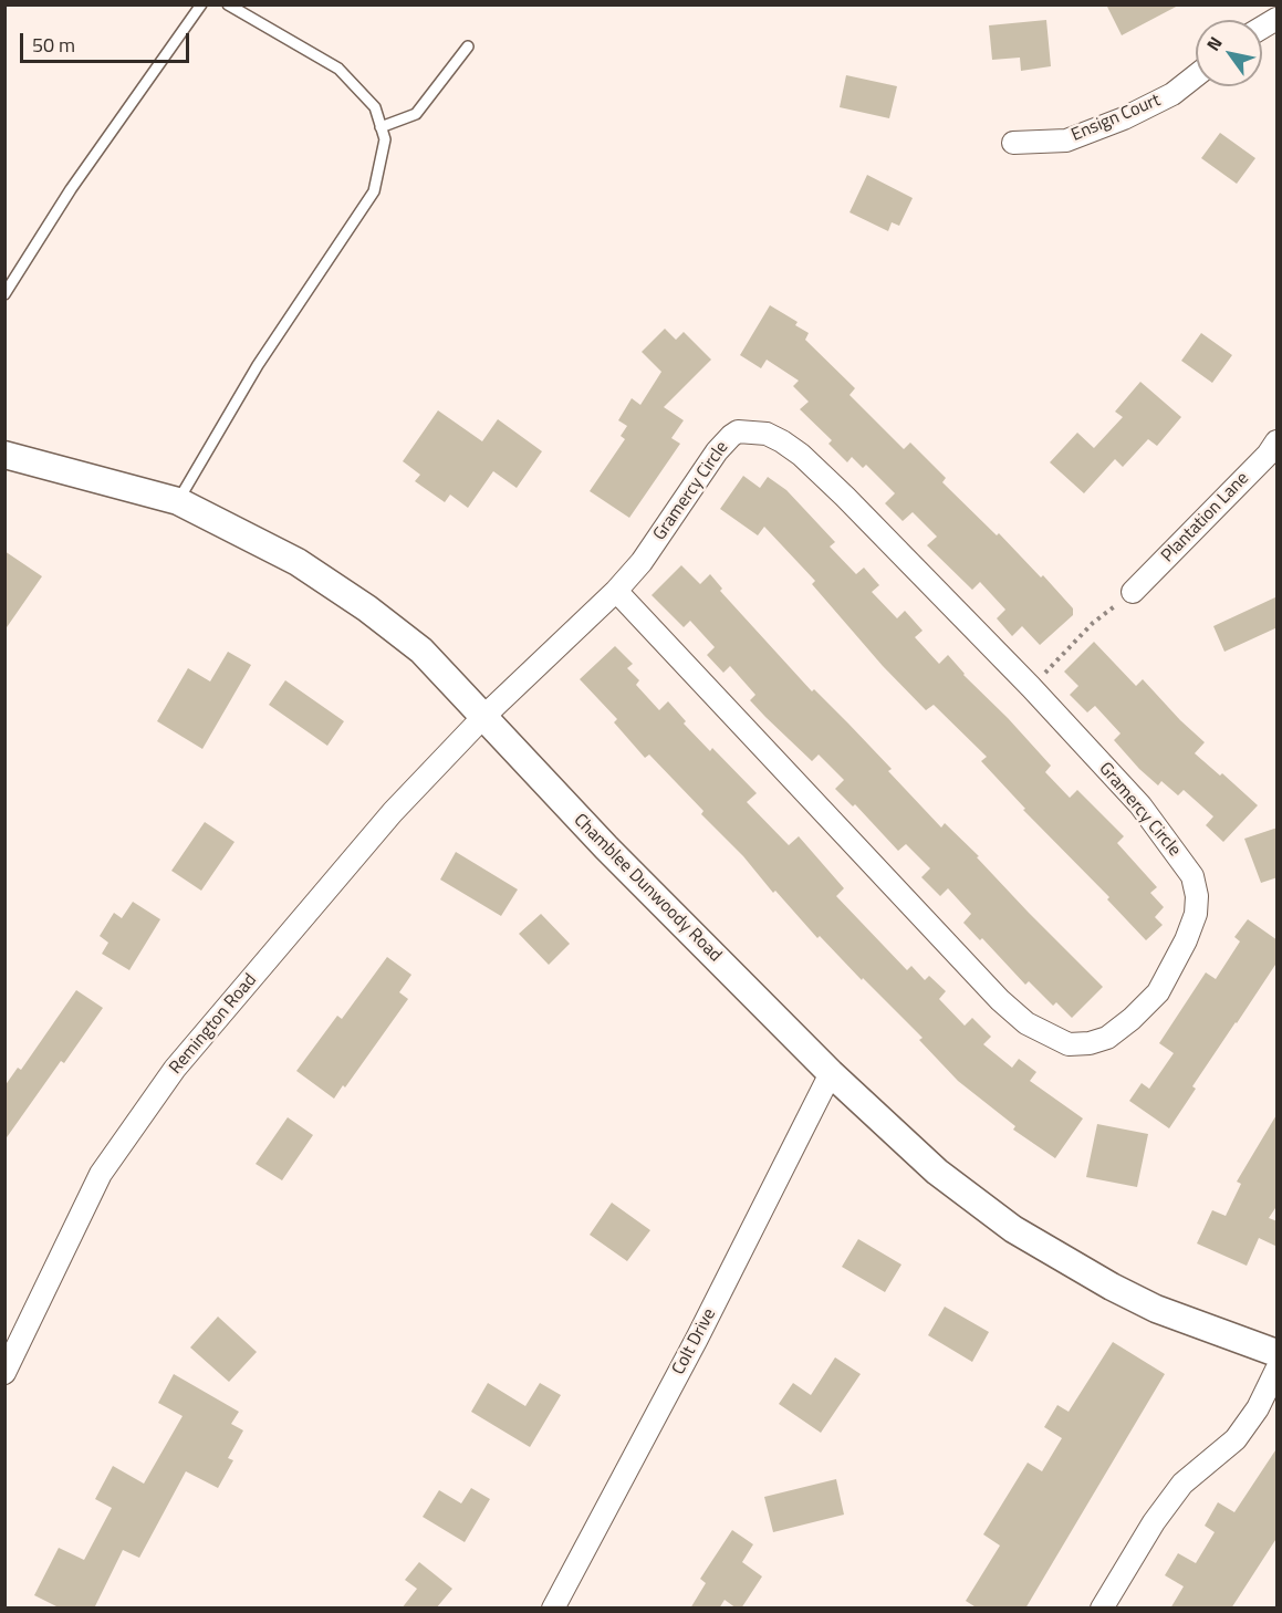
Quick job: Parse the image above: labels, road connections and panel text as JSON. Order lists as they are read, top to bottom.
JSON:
{
  "streets": {
    "street": [
      "Ensign Court",
      "Gramercy Circle",
      "Plantation Lane",
      "Chamblee Dunwoody Road",
      "Remington Road",
      "Colt Drive"
    ]
  },
  "crossings": [
    ["Gramercy Circle", "Chamblee Dunwoody Road"],
    ["Gramercy Circle", "Remington Road"],
    ["Chamblee Dunwoody Road", "Remington Road"],
    ["Chamblee Dunwoody Road", "Colt Drive"]
  ],
  "scale_bar": "50 m",
  "north": "top left"
}
